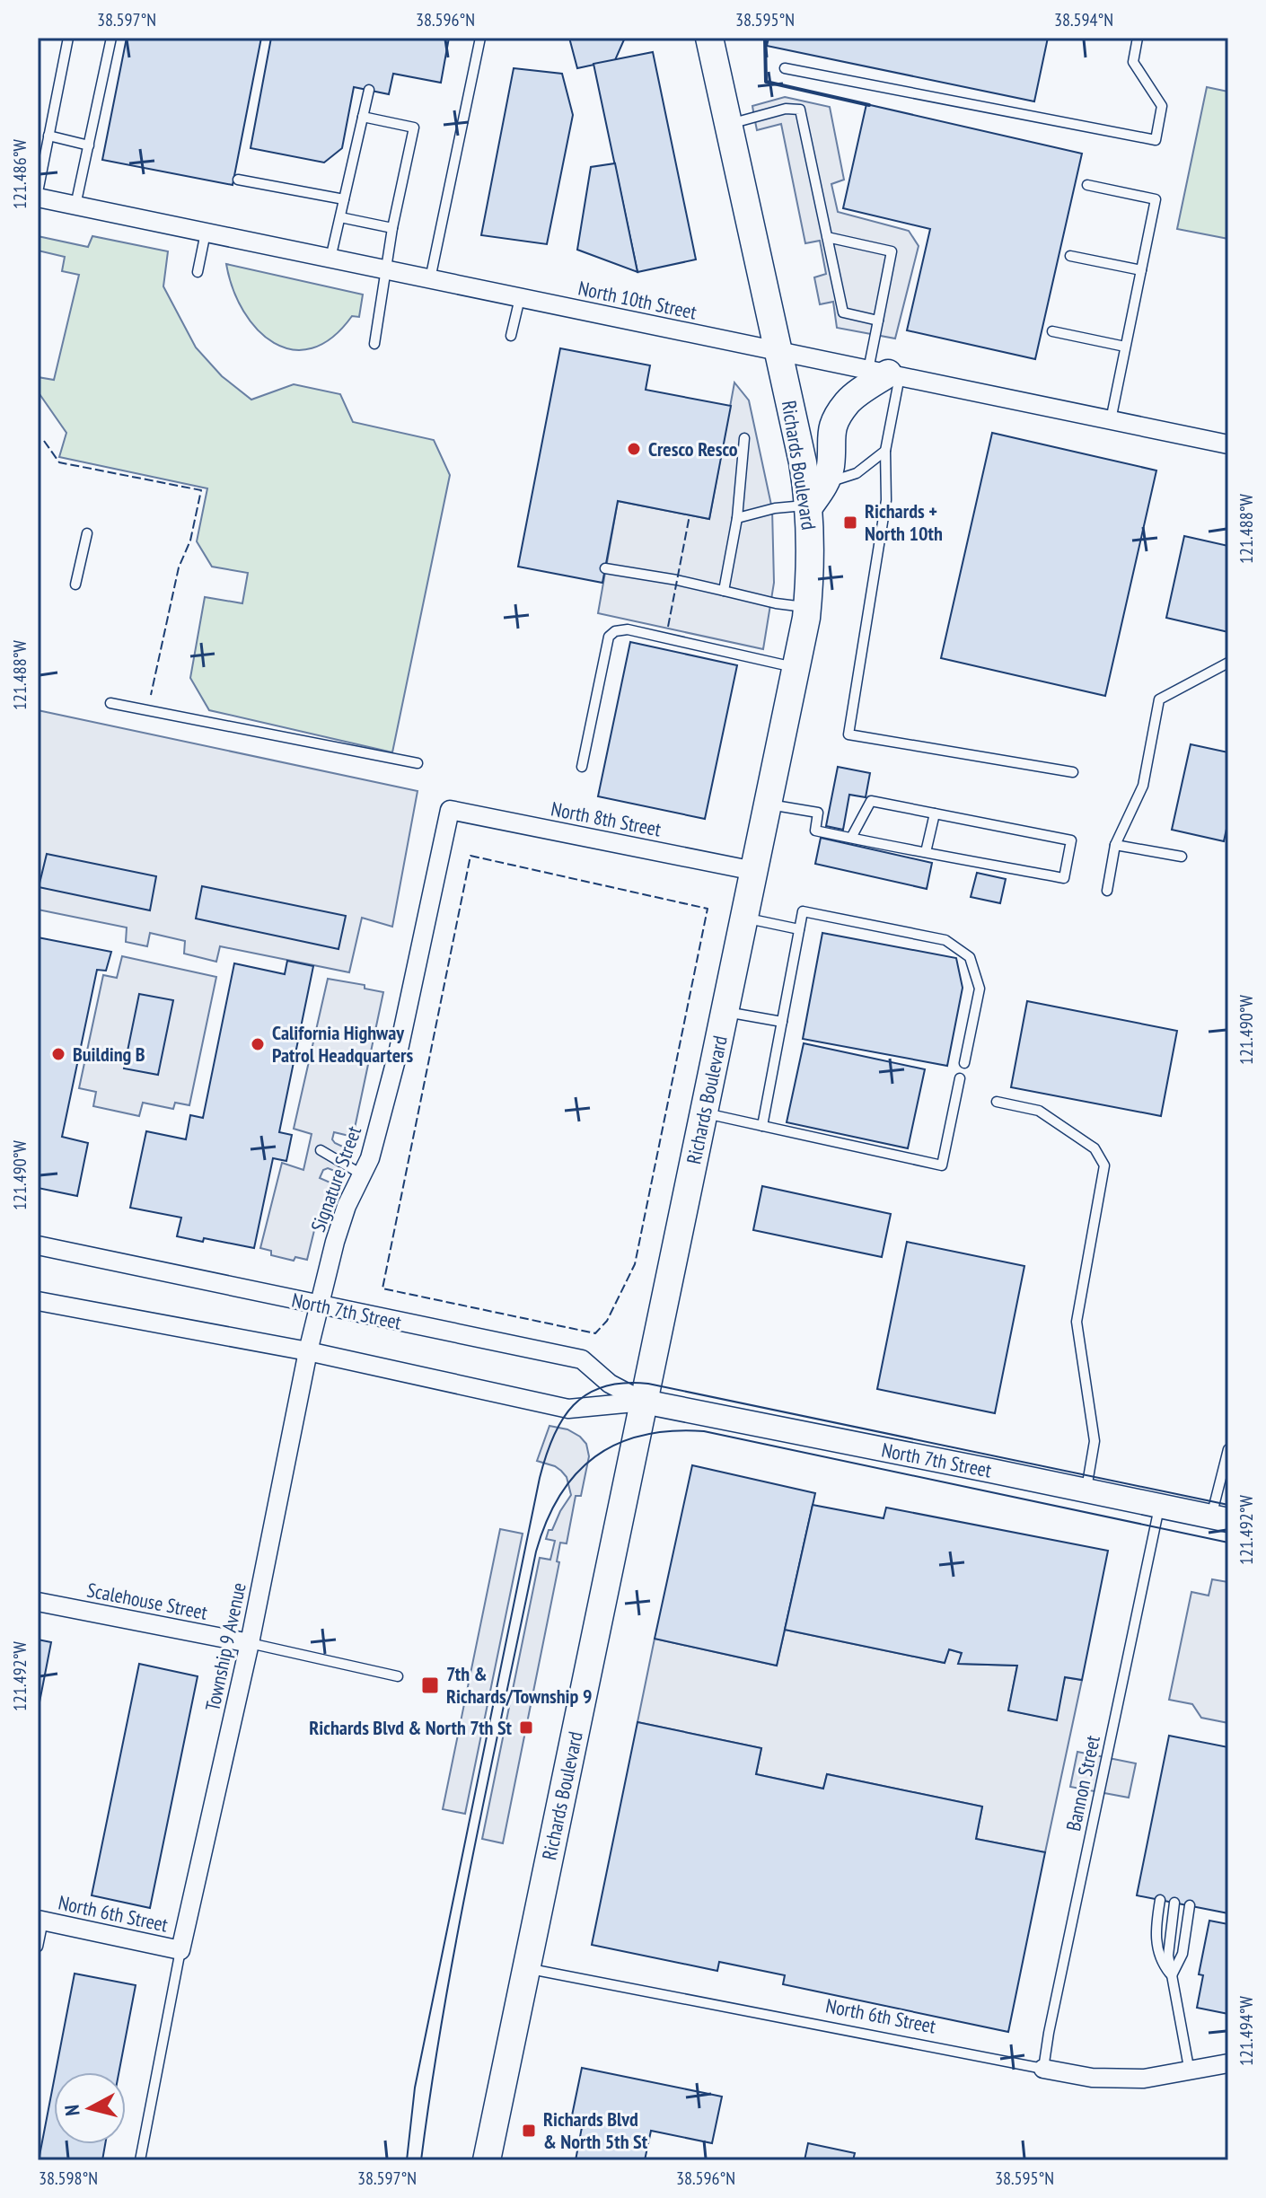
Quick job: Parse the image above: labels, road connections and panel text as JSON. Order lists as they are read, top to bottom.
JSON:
{
  "streets": {
    "main road": ["Richards Boulevard", "North 7th Street"],
    "street": [
      "North 10th Street",
      "North 8th Street",
      "Signature Street",
      "Scalehouse Street",
      "Township 9 Avenue",
      "North 6th Street"
    ],
    "lane": ["Bannon Street"]
  },
  "crossings": [
    ["North 10th Street", "Richards Boulevard"],
    ["Richards Boulevard", "North 8th Street"],
    ["Richards Boulevard", "North 7th Street"],
    ["Richards Boulevard", "North 6th Street"],
    ["North 8th Street", "Signature Street"],
    ["Signature Street", "North 7th Street"],
    ["Signature Street", "Township 9 Avenue"],
    ["North 7th Street", "Township 9 Avenue"],
    ["North 7th Street", "Bannon Street"],
    ["Scalehouse Street", "Township 9 Avenue"],
    ["Township 9 Avenue", "North 6th Street"],
    ["Bannon Street", "North 6th Street"]
  ],
  "places": {
    "other": ["Cresco Resco", "California Highway Patrol Headquarters", "Building B"],
    "transit": [
      "Richards + North 10th",
      "7th & Richards/Township 9",
      "Richards Blvd & North 7th St",
      "Richards Blvd & North 5th St"
    ]
  },
  "north": "left",
  "coordinates": [
    "38.597°N",
    "38.596°N",
    "38.595°N",
    "38.594°N",
    "121.486°W",
    "121.488°W",
    "121.490°W",
    "121.492°W",
    "121.494°W",
    "38.598°N"
  ]
}
